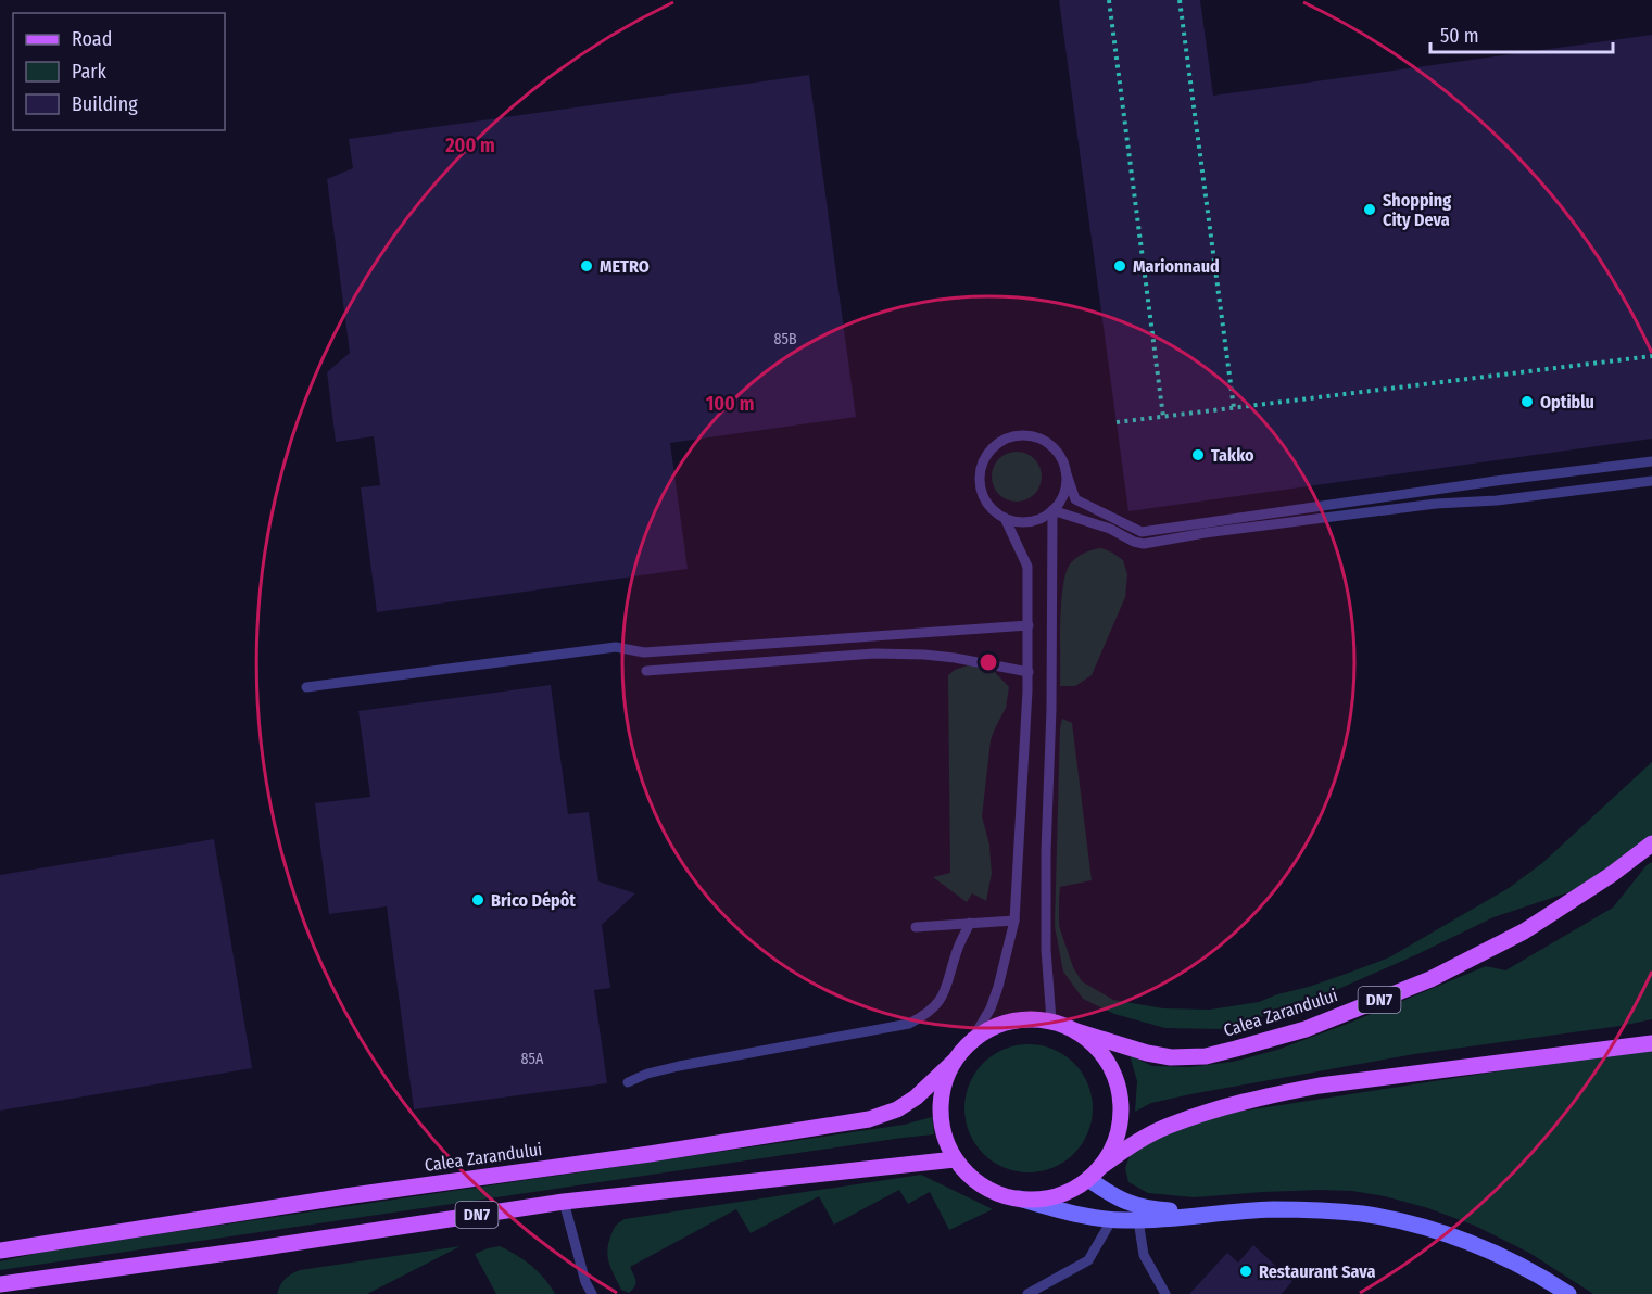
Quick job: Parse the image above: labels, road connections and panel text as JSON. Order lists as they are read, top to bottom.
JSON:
{
  "streets": {
    "main road": ["DN7", "Calea Zarandului"]
  },
  "crossings": [
    ["DN7", "Calea Zarandului"]
  ],
  "places": [
    "Shopping City Deva",
    "METRO",
    "Marionnaud",
    "Optiblu",
    "Takko",
    "Brico Dépôt",
    "Restaurant Sava"
  ],
  "house_numbers": ["85B", "85A"],
  "legend": ["Road", "Park", "Building"],
  "scale_bar": "50 m",
  "rings": ["200 m", "100 m"]
}
